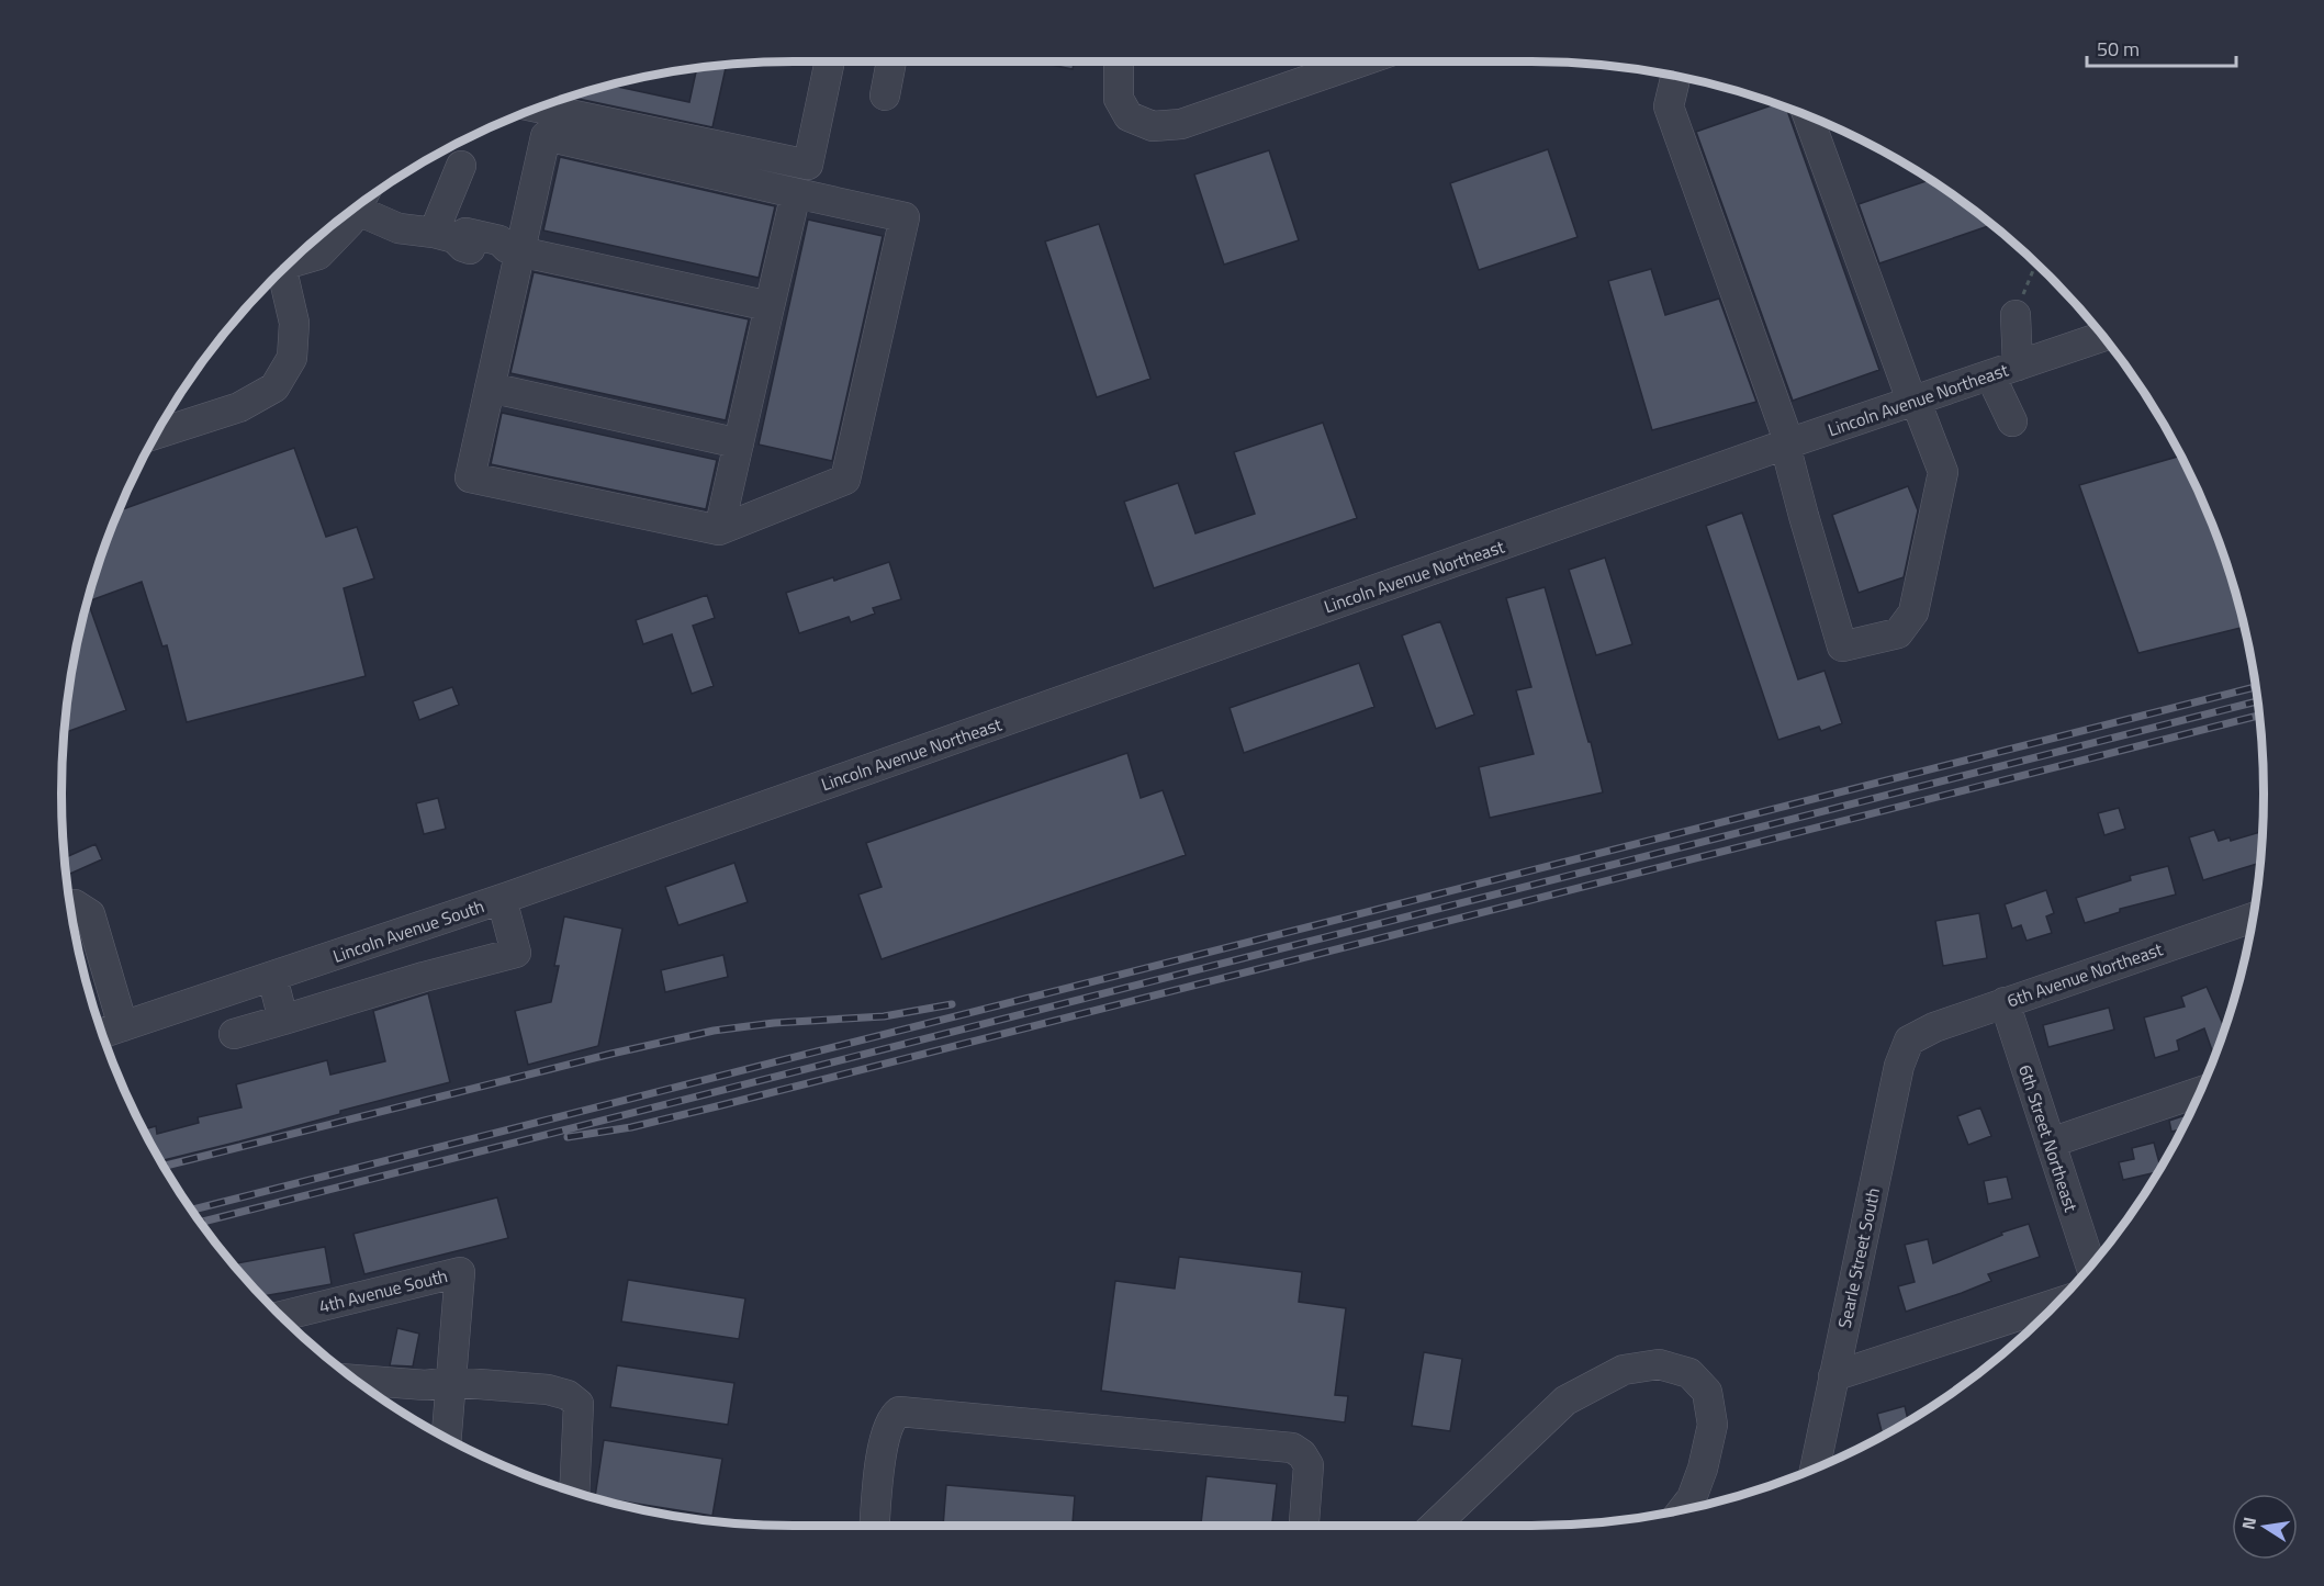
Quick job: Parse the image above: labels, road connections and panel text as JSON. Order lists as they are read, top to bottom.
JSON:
{
  "streets": {
    "street": [
      "Lincoln Avenue Northeast",
      "Lincoln Avenue South",
      "6th Avenue Northeast",
      "6th Street Northeast",
      "Searle Street South",
      "4th Avenue South"
    ]
  },
  "crossings": [
    ["Lincoln Avenue Northeast", "Lincoln Avenue South"],
    ["6th Avenue Northeast", "6th Street Northeast"],
    ["6th Avenue Northeast", "Searle Street South"]
  ],
  "scale_bar": "50 m",
  "north": "left"
}
